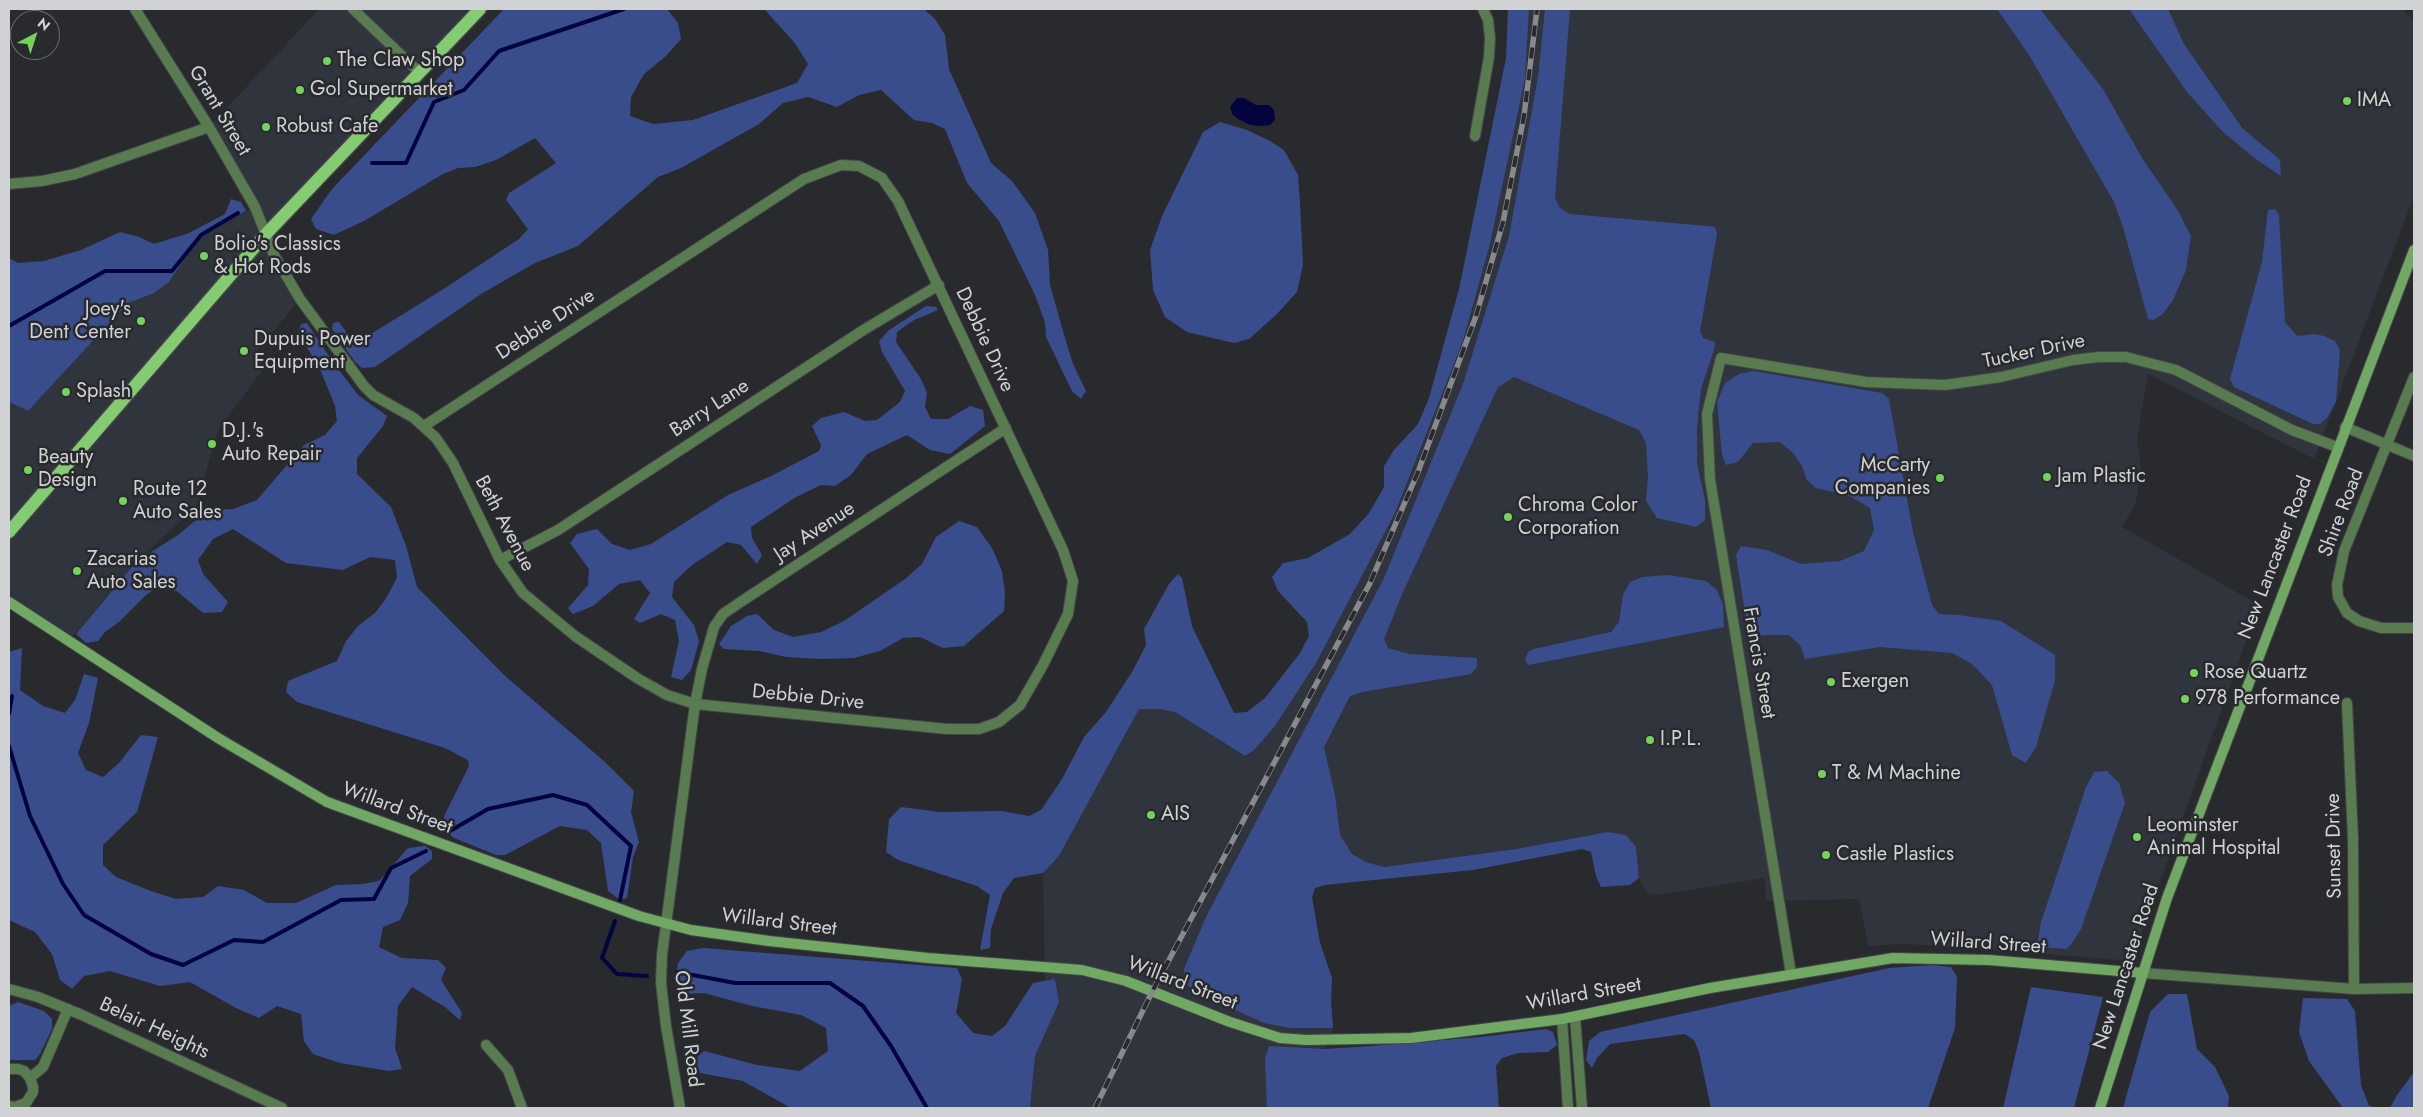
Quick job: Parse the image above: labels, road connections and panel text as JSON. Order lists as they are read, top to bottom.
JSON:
{
  "streets": {
    "street": [
      "Grant Street",
      "Debbie Drive",
      "Tucker Drive",
      "Barry Lane",
      "Shire Road",
      "Beth Avenue",
      "Jay Avenue",
      "New Lancaster Road",
      "Francis Street",
      "Willard Street",
      "Sunset Drive",
      "Belair Heights",
      "Old Mill Road"
    ]
  },
  "crossings": [
    ["Grant Street", "Beth Avenue"],
    ["Debbie Drive", "Barry Lane"],
    ["Debbie Drive", "Beth Avenue"],
    ["Debbie Drive", "Jay Avenue"],
    ["Tucker Drive", "New Lancaster Road"],
    ["Tucker Drive", "Francis Street"],
    ["Barry Lane", "Beth Avenue"],
    ["Beth Avenue", "Jay Avenue"],
    ["New Lancaster Road", "Willard Street"],
    ["Francis Street", "Willard Street"],
    ["Willard Street", "Sunset Drive"],
    ["Willard Street", "Old Mill Road"]
  ],
  "places": [
    "The Claw Shop",
    "Gol Supermarket",
    "IMA",
    "Robust Cafe",
    "Bolio's Classics & Hot Rods",
    "Joey's Dent Center",
    "Dupuis Power Equipment",
    "Splash",
    "D.J.'s Auto Repair",
    "Beauty Design",
    "Jam Plastic",
    "McCarty Companies",
    "Route 12 Auto Sales",
    "Chroma Color Corporation",
    "Zacarias Auto Sales",
    "Rose Quartz",
    "Exergen",
    "978 Performance",
    "I.P.L.",
    "T & M Machine",
    "AIS",
    "Leominster Animal Hospital",
    "Castle Plastics"
  ],
  "north": "top right"
}
